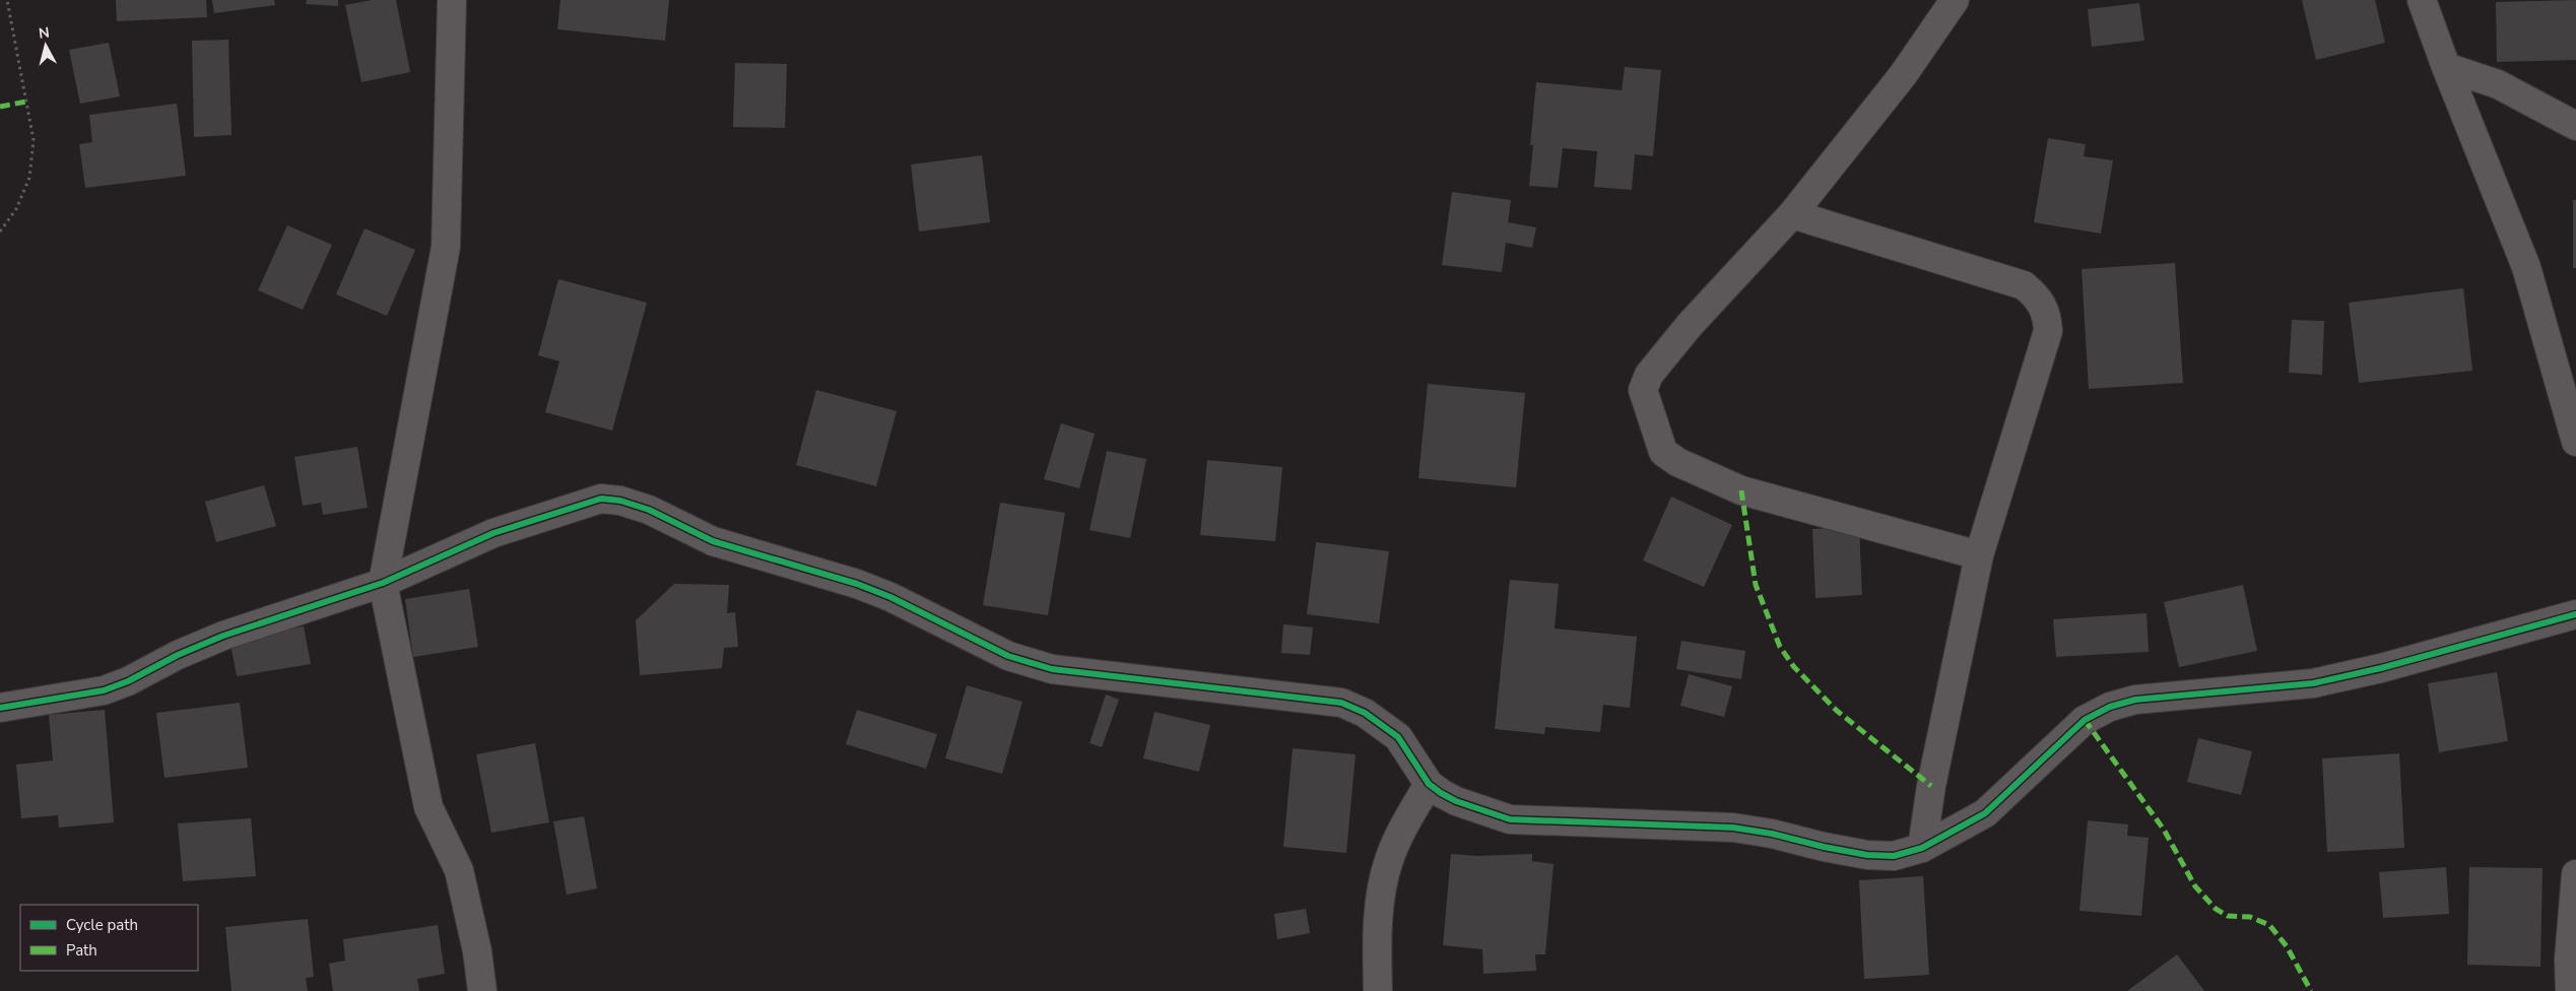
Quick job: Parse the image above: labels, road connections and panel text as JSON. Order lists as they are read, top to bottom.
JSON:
{
  "legend": ["Cycle path", "Path"],
  "north": "top"
}
